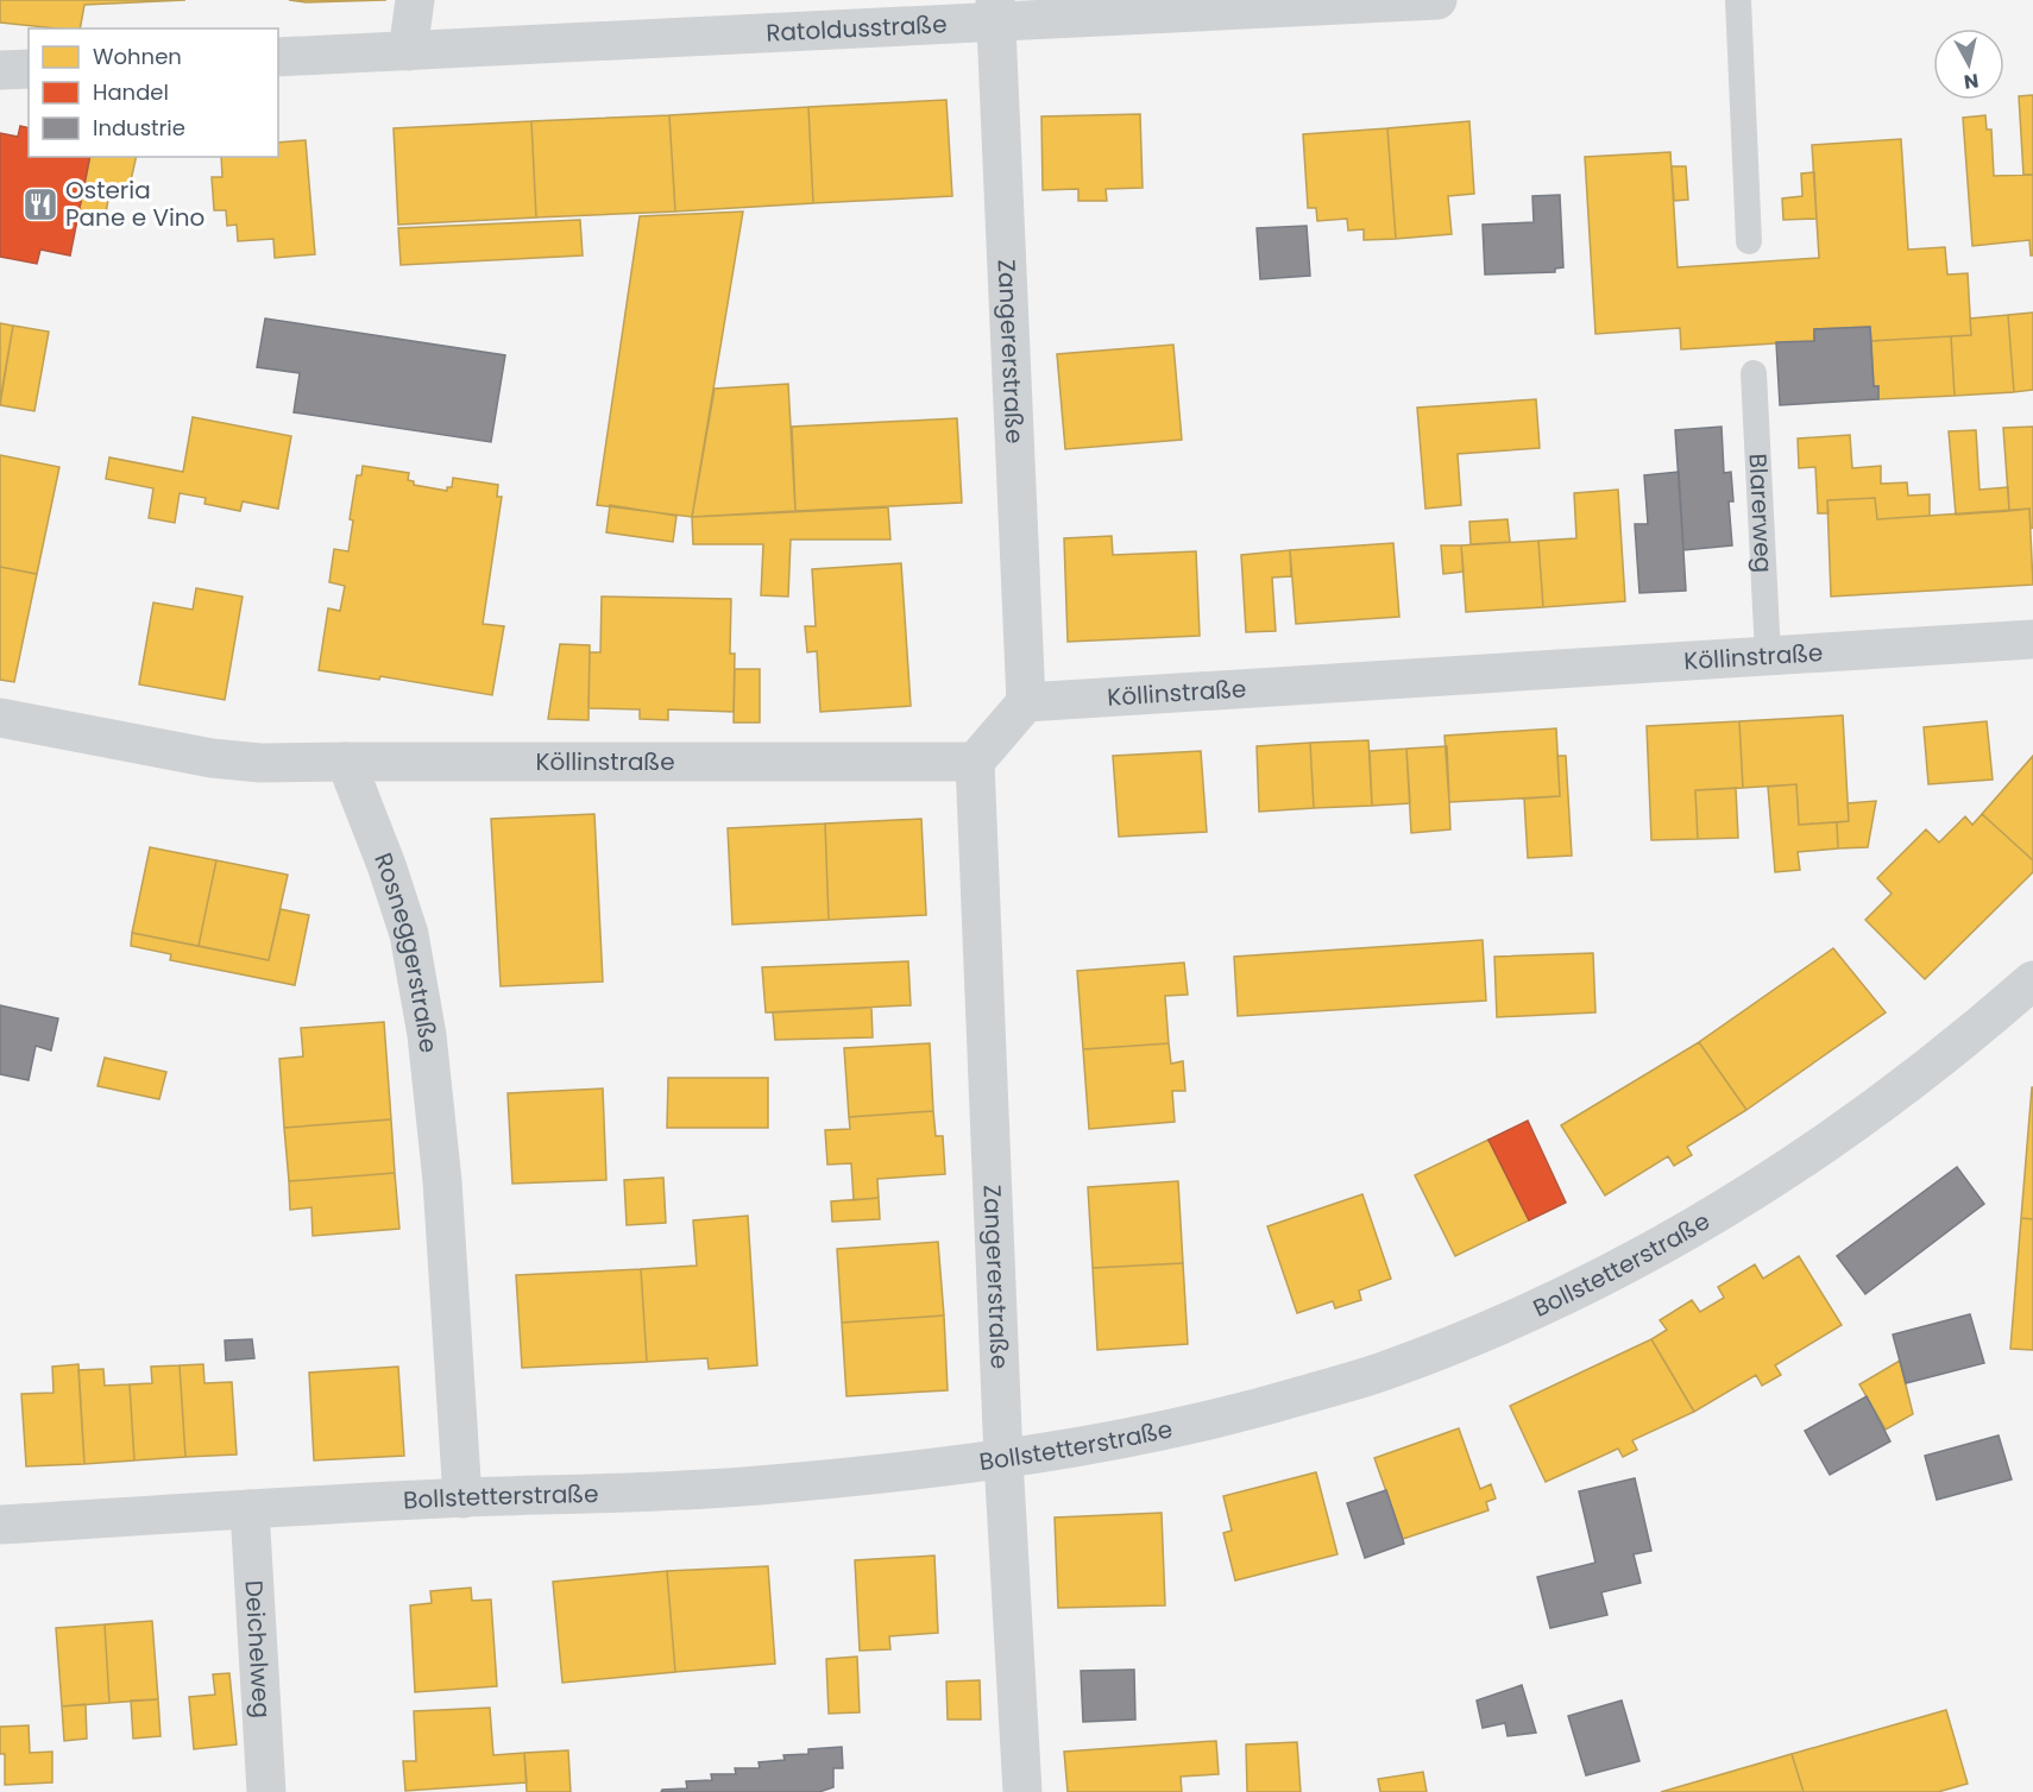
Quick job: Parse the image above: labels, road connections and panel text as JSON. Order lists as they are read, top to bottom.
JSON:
{
  "streets": {
    "street": [
      "Ratoldusstraße",
      "Zangererstraße",
      "Köllinstraße",
      "Rosneggerstraße",
      "Bollstetterstraße",
      "Deichelweg"
    ],
    "lane": ["Blarerweg"]
  },
  "crossings": [
    ["Ratoldusstraße", "Zangererstraße"],
    ["Zangererstraße", "Köllinstraße"],
    ["Zangererstraße", "Bollstetterstraße"],
    ["Blarerweg", "Köllinstraße"],
    ["Köllinstraße", "Rosneggerstraße"],
    ["Rosneggerstraße", "Bollstetterstraße"],
    ["Bollstetterstraße", "Deichelweg"]
  ],
  "places": {
    "restaurant": ["Osteria Pane e Vino"]
  },
  "legend": ["Wohnen", "Handel", "Industrie"],
  "north": "bottom"
}
